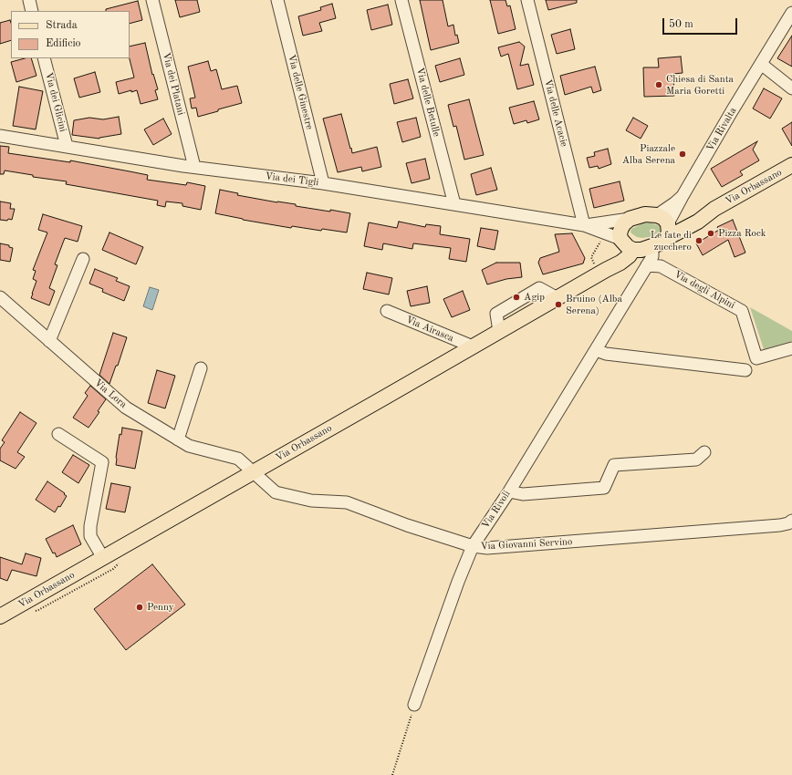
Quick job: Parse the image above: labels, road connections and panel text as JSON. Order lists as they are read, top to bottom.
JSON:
{
  "streets": {
    "main road": ["Via Orbassano"],
    "street": [
      "Via dei Platani",
      "Via delle Ginestre",
      "Via dei Glicini",
      "Via delle Betulle",
      "Via delle Acacie",
      "Via Rivalta",
      "Via dei Tigli",
      "Via degli Alpini",
      "Via Airasca",
      "Via Lora",
      "Via Rivoli",
      "Via Giovanni Servino"
    ]
  },
  "crossings": [
    ["Via dei Platani", "Via dei Tigli"],
    ["Via delle Ginestre", "Via dei Tigli"],
    ["Via dei Glicini", "Via dei Tigli"],
    ["Via delle Betulle", "Via dei Tigli"],
    ["Via delle Acacie", "Via dei Tigli"],
    ["Via Rivalta", "Via dei Tigli"],
    ["Via Rivalta", "Via Orbassano"],
    ["Via Rivalta", "Via Rivoli"],
    ["Via dei Tigli", "Via Orbassano"],
    ["Via dei Tigli", "Via Rivoli"],
    ["Via Orbassano", "Via Airasca"],
    ["Via Orbassano", "Via Lora"],
    ["Via Orbassano", "Via Rivoli"],
    ["Via Orbassano", "Via Giovanni Servino"],
    ["Via degli Alpini", "Via Rivoli"],
    ["Via Lora", "Via Giovanni Servino"],
    ["Via Rivoli", "Via Giovanni Servino"]
  ],
  "places": [
    "Chiesa di Santa Maria Goretti",
    "Piazzale Alba Serena",
    "Pizza Rock",
    "Le fate di zucchero",
    "Agip",
    "Bruino (Alba Serena)",
    "Penny"
  ],
  "legend": ["Strada", "Edificio"],
  "scale_bar": "50 m"
}
